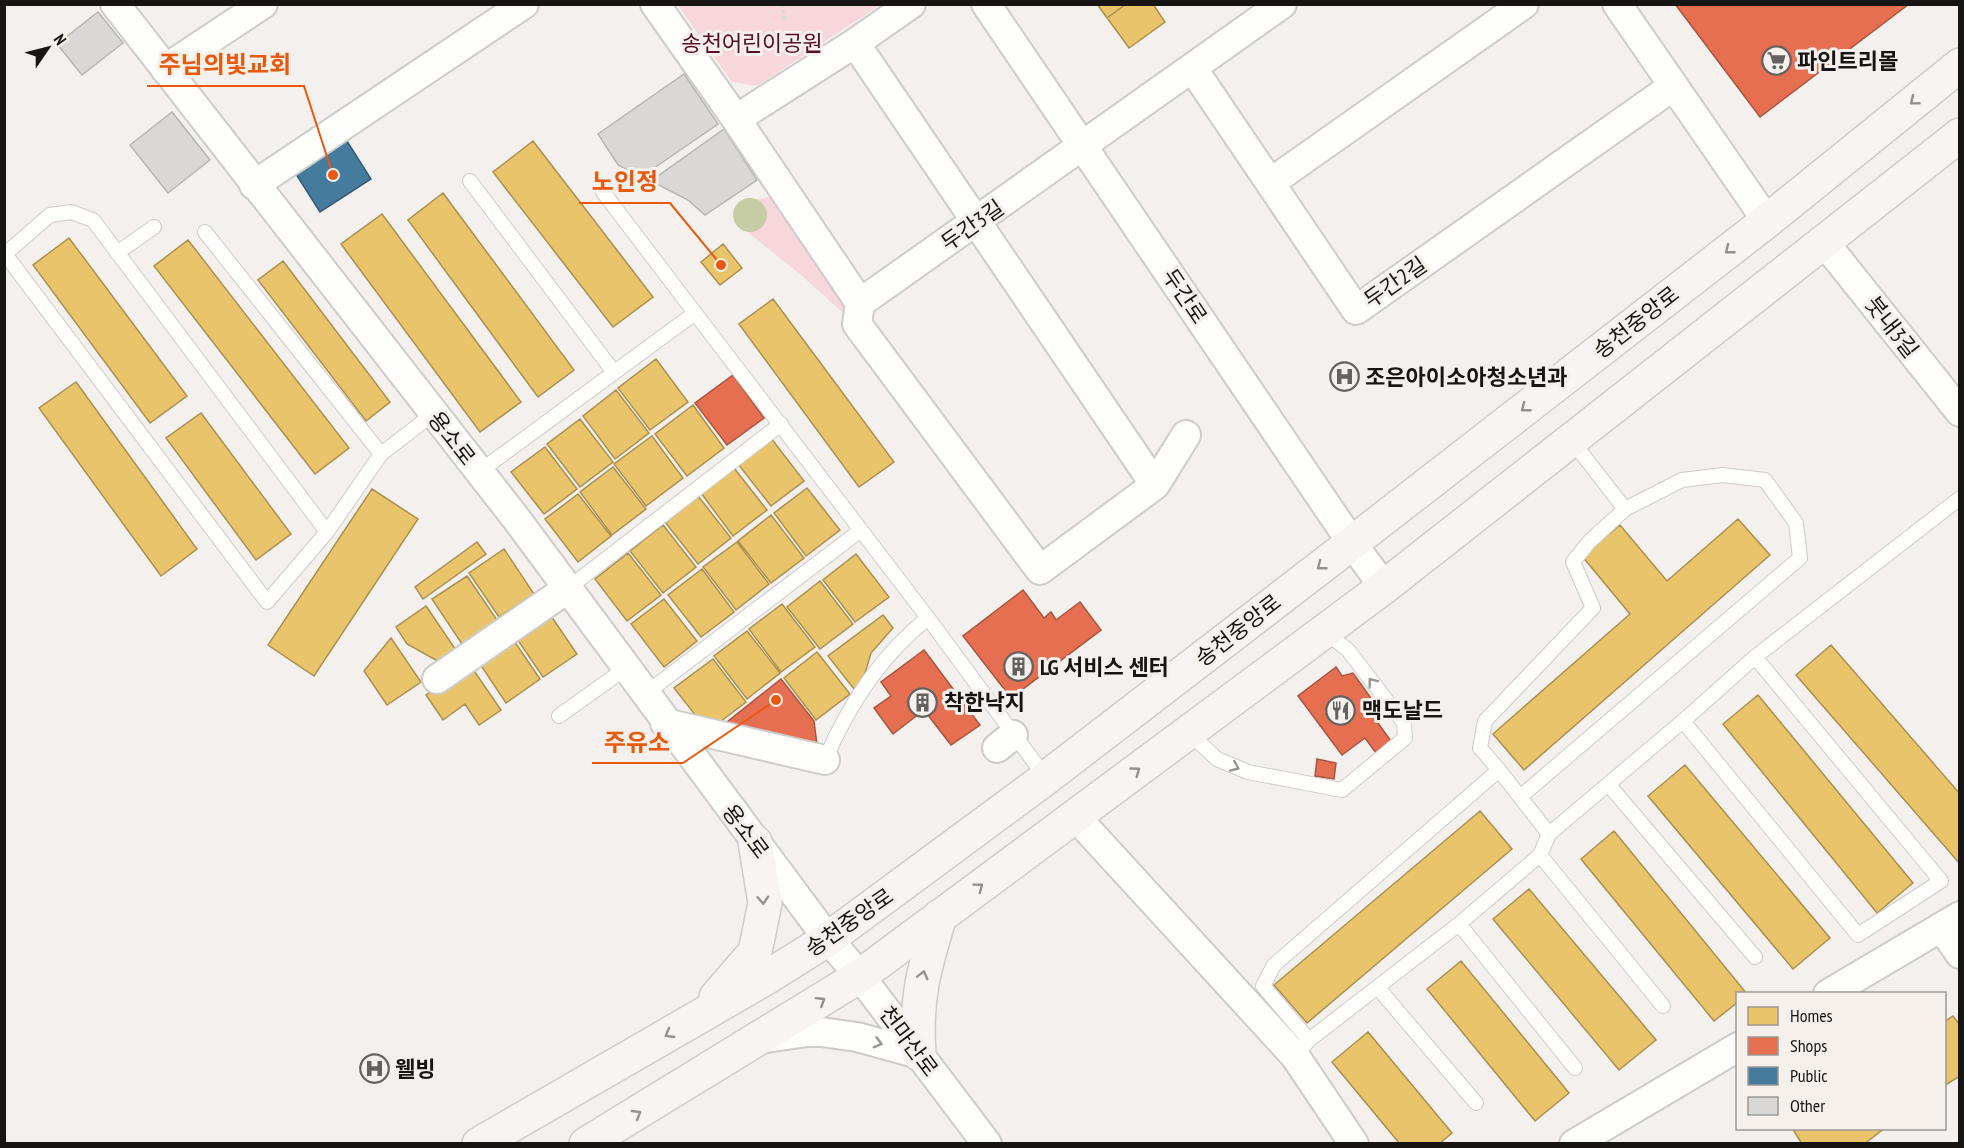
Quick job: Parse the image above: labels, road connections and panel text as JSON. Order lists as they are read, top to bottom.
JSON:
{
  "streets": {
    "street": [
      "두간3길",
      "두간2길",
      "두간로",
      "송천중앙로",
      "붓내3길",
      "용소로",
      "천마산로"
    ]
  },
  "crossings": [
    ["두간3길", "두간2길"],
    ["두간3길", "두간로"],
    ["두간로", "송천중앙로"],
    ["송천중앙로", "용소로"],
    ["송천중앙로", "천마산로"],
    ["용소로", "천마산로"]
  ],
  "parks": ["송천어린이공원"],
  "places": {
    "supermarket": ["파인트리몰"],
    "other": ["주님의빛교회", "노인정", "주유소"],
    "hospital": ["조은아이소아청소년과", "웰빙"],
    "building": ["LG 서비스 센터", "착한낙지"],
    "restaurant": ["맥도날드"]
  },
  "legend": [
    "Homes",
    "Shops",
    "Public",
    "Other"
  ],
  "north": "top right"
}
